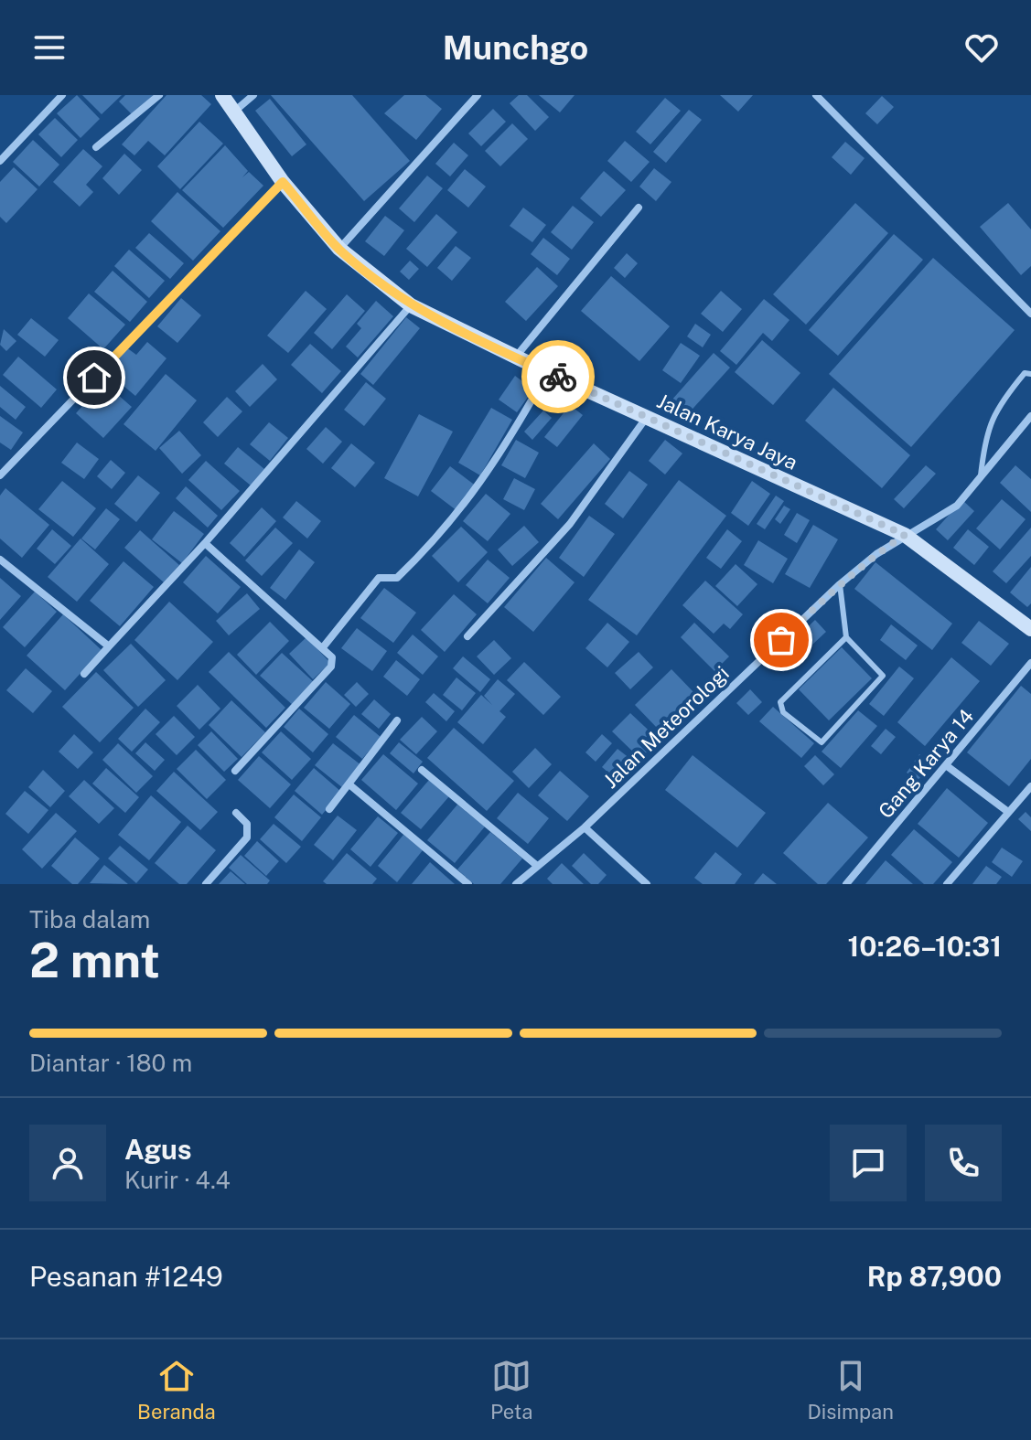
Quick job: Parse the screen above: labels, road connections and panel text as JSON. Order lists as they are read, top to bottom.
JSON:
{
  "streets": {
    "main road": ["Jalan Karya Jaya"],
    "street": ["Jalan Meteorologi", "Gang Karya 14"]
  },
  "crossings": [
    ["Jalan Karya Jaya", "Jalan Meteorologi"]
  ],
  "page": {
    "header": "Munchgo",
    "heading": ["2 mnt", "Tiba dalam", "10:26–10:31"],
    "panel": [
      "Agus",
      "Kurir · 4.4",
      "Pesanan #1249",
      "Rp 87,900"
    ],
    "bar": "Diantar · 180 m",
    "tabs": ["Beranda", "Peta", "Disimpan"]
  }
}
